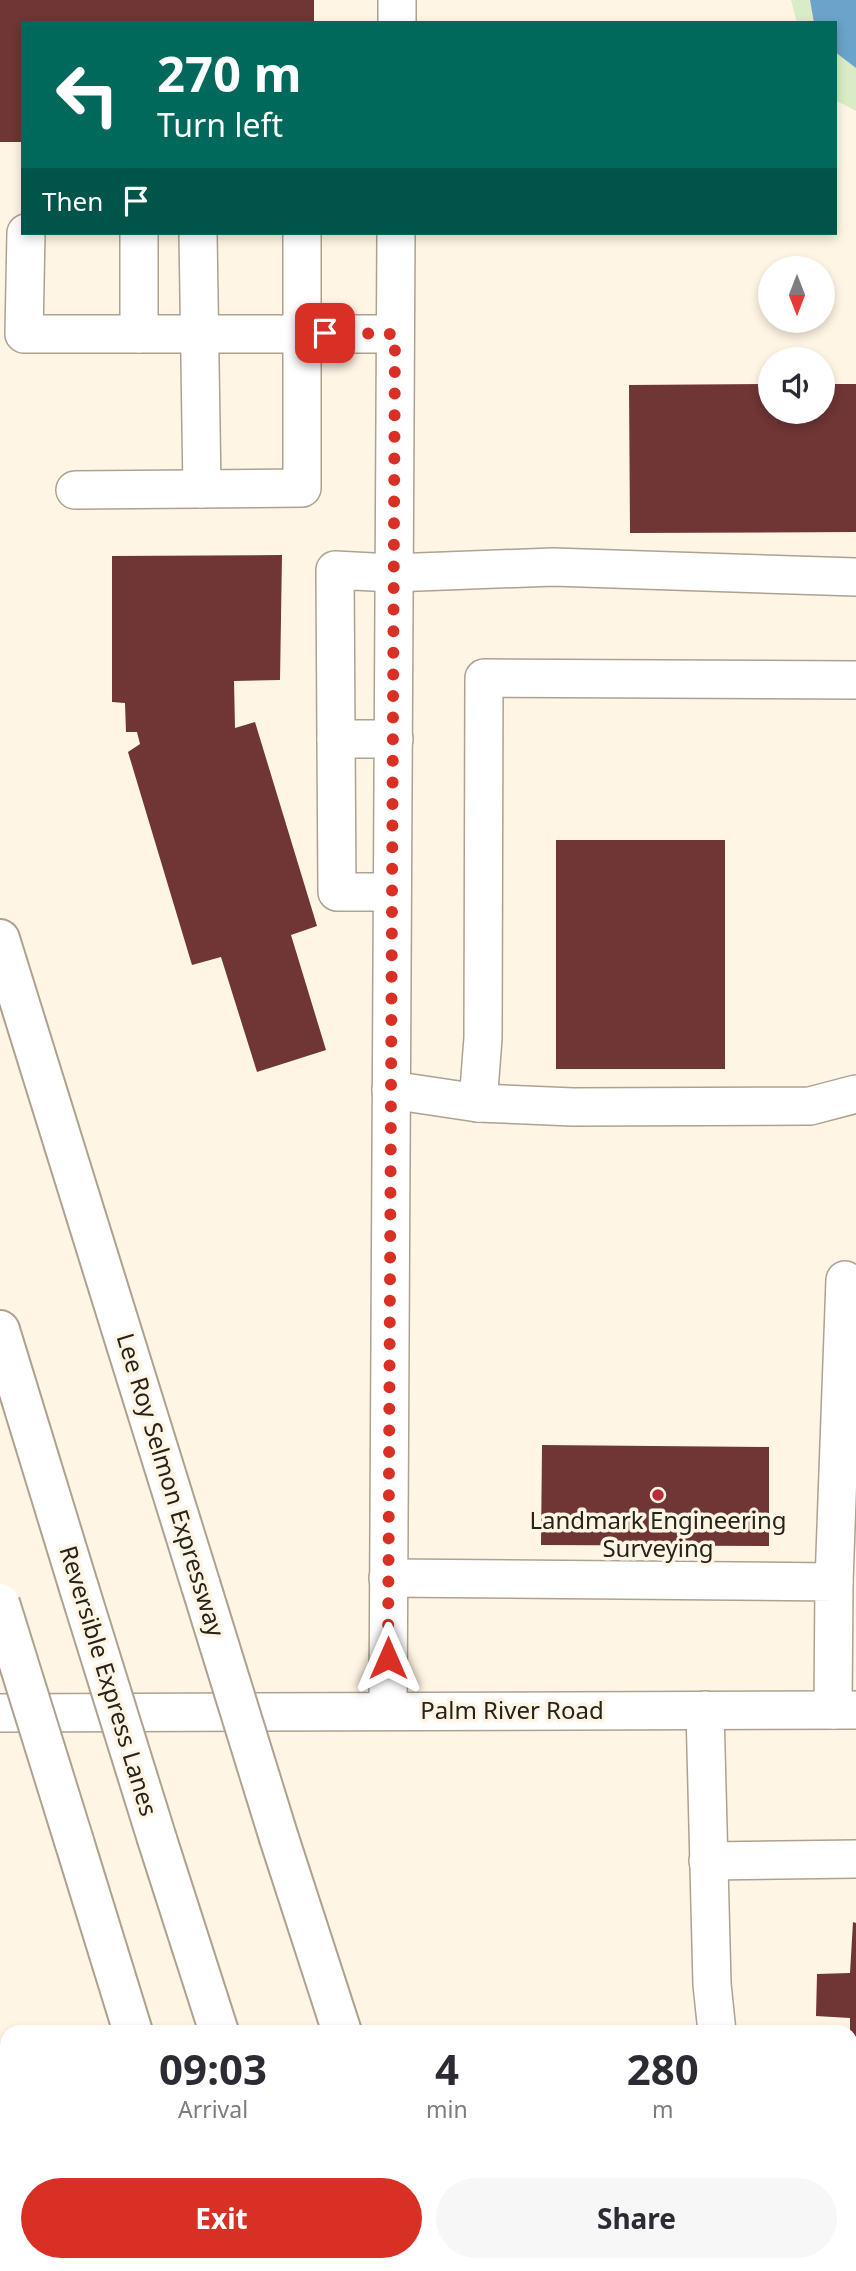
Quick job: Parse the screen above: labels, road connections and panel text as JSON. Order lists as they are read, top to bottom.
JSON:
{
  "streets": {
    "highway": ["Lee Roy Selmon Expressway", "Reversible Express Lanes"],
    "street": ["Palm River Road"]
  },
  "places": ["Landmark Engineering Surveying"],
  "north": "bottom",
  "page": {
    "turn": ["270 m", "Turn left"],
    "then": "Then",
    "eta": [
      "09:03",
      "Arrival",
      "4",
      "min",
      "280",
      "m"
    ],
    "buttons": ["Exit", "Share"]
  }
}
